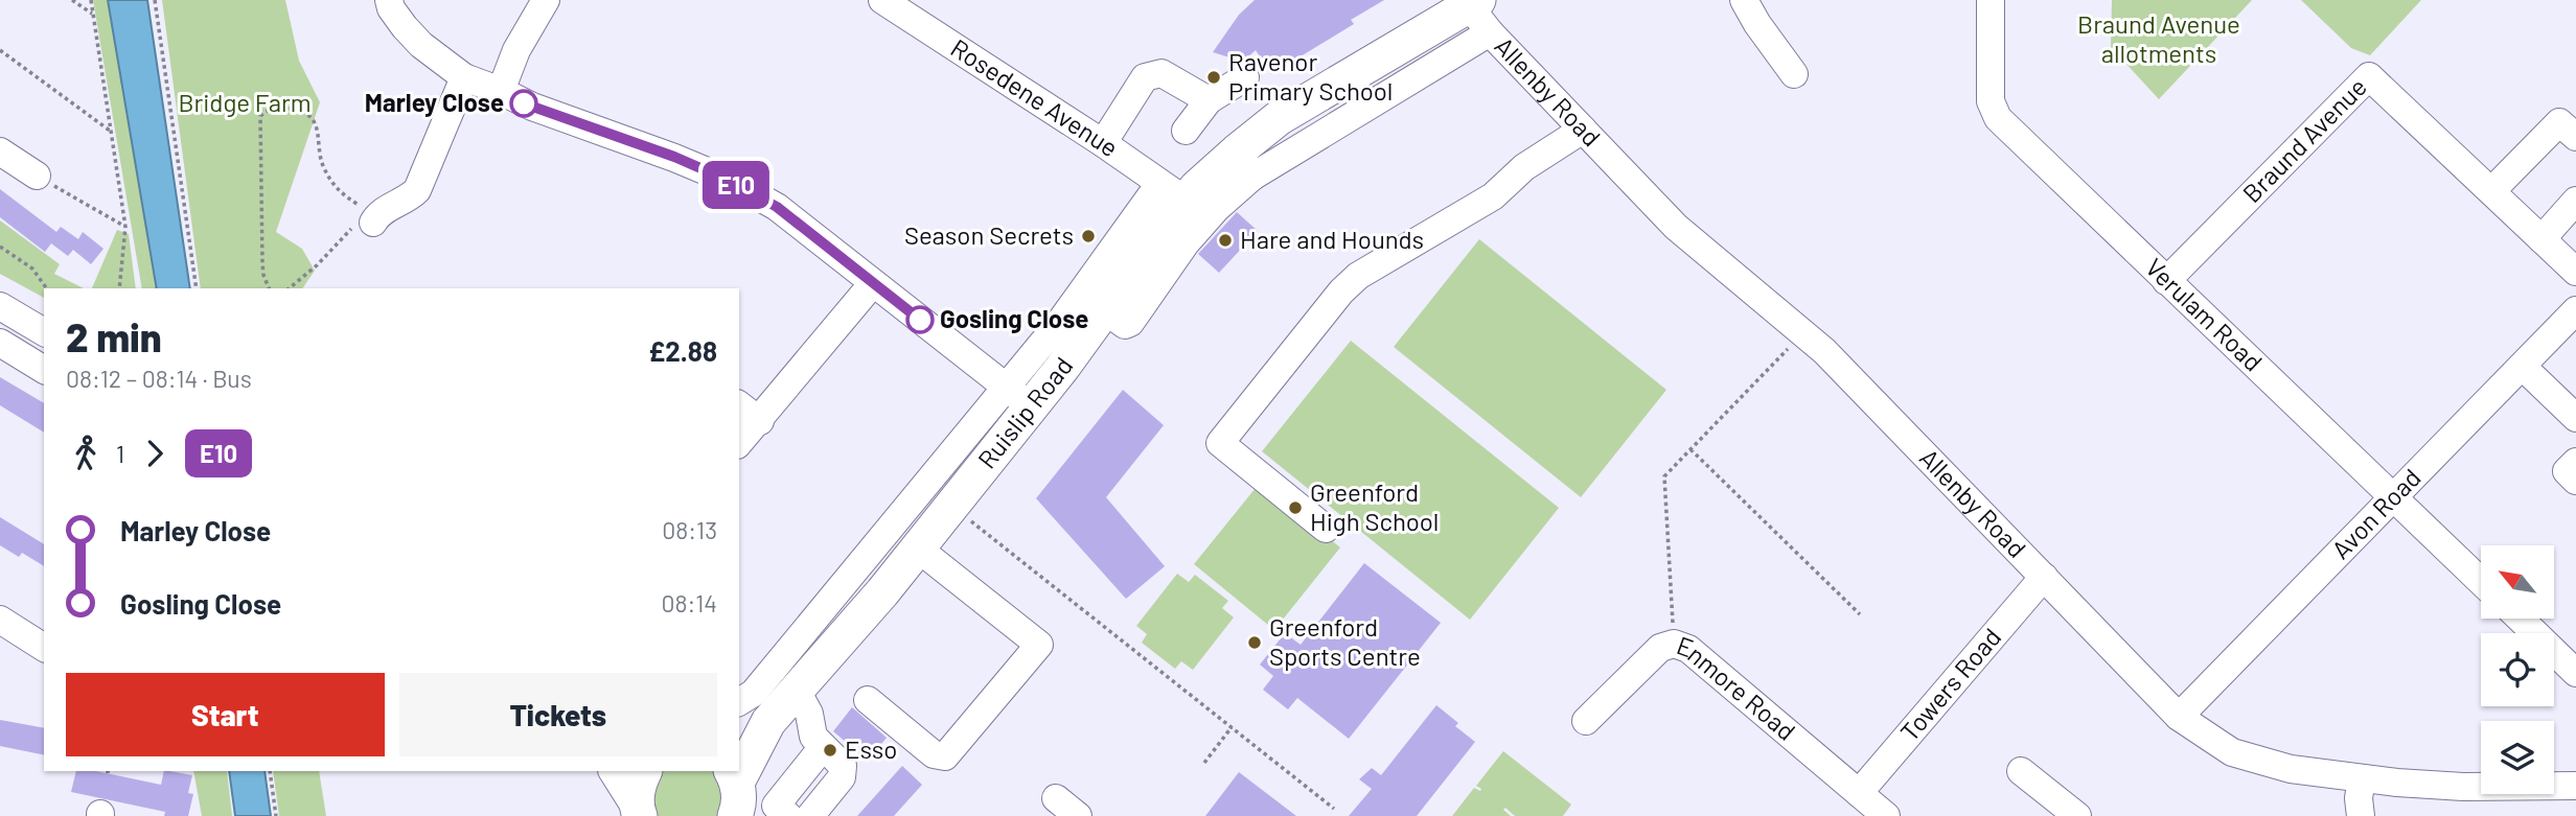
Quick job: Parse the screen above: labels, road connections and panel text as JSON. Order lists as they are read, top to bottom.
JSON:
{
  "streets": {
    "main road": ["Ruislip Road"],
    "street": [
      "Allenby Road",
      "Rosedene Avenue",
      "Braund Avenue",
      "Verulam Road",
      "Avon Road",
      "Towers Road",
      "Enmore Road"
    ]
  },
  "crossings": [
    ["Allenby Road", "Ruislip Road"],
    ["Allenby Road", "Avon Road"],
    ["Allenby Road", "Towers Road"],
    ["Rosedene Avenue", "Ruislip Road"],
    ["Braund Avenue", "Verulam Road"],
    ["Verulam Road", "Avon Road"],
    ["Towers Road", "Enmore Road"]
  ],
  "parks": ["Braund Avenue allotments", "Bridge Farm"],
  "places": [
    "Ravenor Primary School",
    "Marley Close",
    "Season Secrets",
    "Hare and Hounds",
    "Gosling Close",
    "Greenford High School",
    "Greenford Sports Centre",
    "Esso"
  ],
  "lines": ["bus line E10"],
  "north": "top left",
  "page": {
    "on_map": "E10",
    "heading": ["2 min", "08:12 – 08:14 · Bus", "£2.88"],
    "legs": ["1", "E10"],
    "list": [
      {
        "name": "Marley Close",
        "value": "08:13"
      },
      {
        "name": "Gosling Close",
        "value": "08:14"
      }
    ],
    "buttons": ["Start", "Tickets"]
  }
}
